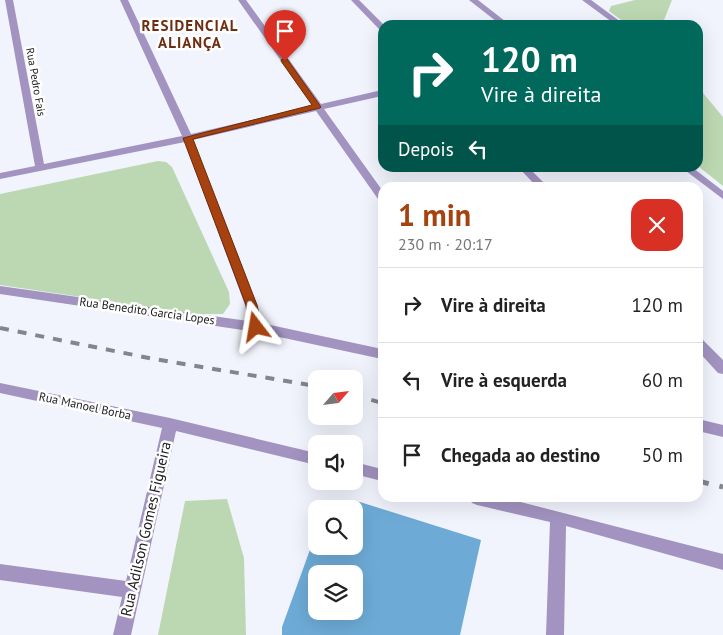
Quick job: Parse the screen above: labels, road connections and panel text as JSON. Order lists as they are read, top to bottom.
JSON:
{
  "streets": {
    "street": [
      "Rua Pedro Fais",
      "Rua Benedito Garcia Lopes",
      "Rua Manoel Borba",
      "Rua Adilson Gomes Figueira"
    ]
  },
  "crossings": [
    ["Rua Manoel Borba", "Rua Adilson Gomes Figueira"]
  ],
  "districts": ["RESIDENCIAL ALIANÇA"],
  "north": "top right",
  "page": {
    "turn": ["120 m", "Vire à direita"],
    "then": "Depois",
    "heading": ["1 min", "230 m · 20:17"],
    "list": [
      {
        "name": "Vire à direita",
        "value": "120 m"
      },
      {
        "name": "Vire à esquerda",
        "value": "60 m"
      },
      {
        "name": "Chegada ao destino",
        "value": "50 m"
      }
    ]
  }
}
